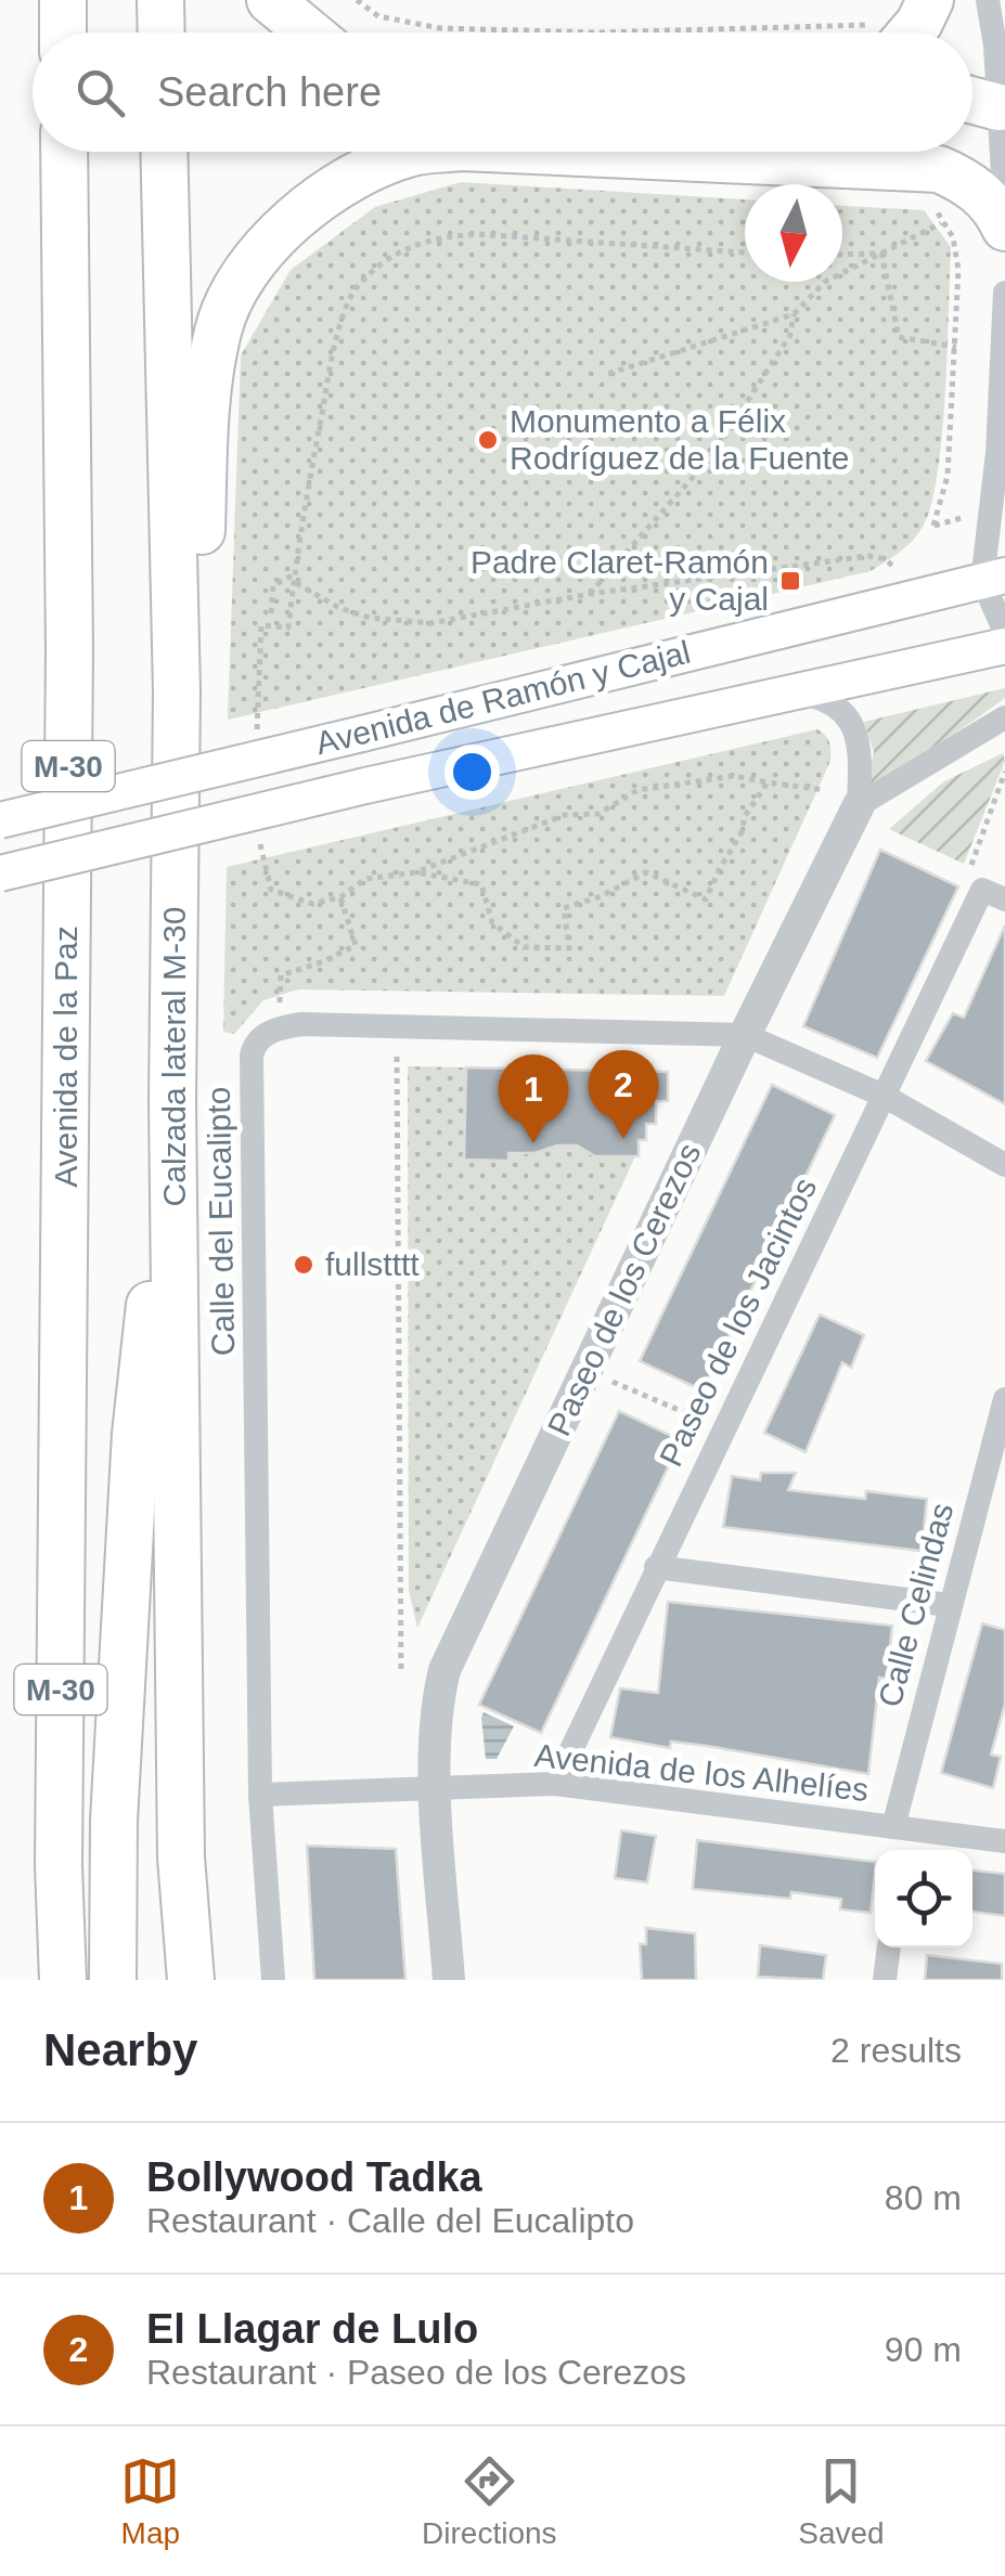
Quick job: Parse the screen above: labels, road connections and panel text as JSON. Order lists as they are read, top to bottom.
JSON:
{
  "streets": {
    "highway": ["M-30", "Avenida de la Paz", "Calzada lateral M-30"],
    "main road": ["Avenida de Ramón y Cajal"],
    "street": [
      "Calle del Eucalipto",
      "Paseo de los Cerezos",
      "Paseo de los Jacintos",
      "Calle Celindas",
      "Avenida de los Alhelíes"
    ]
  },
  "crossings": [
    ["Avenida de Ramón y Cajal", "Paseo de los Cerezos"],
    ["Calle del Eucalipto", "Paseo de los Cerezos"],
    ["Calle del Eucalipto", "Paseo de los Jacintos"],
    ["Calle del Eucalipto", "Avenida de los Alhelíes"],
    ["Paseo de los Cerezos", "Avenida de los Alhelíes"],
    ["Paseo de los Jacintos", "Avenida de los Alhelíes"],
    ["Calle Celindas", "Avenida de los Alhelíes"]
  ],
  "places": {
    "other": ["Monumento a Félix Rodríguez de la Fuente", "fullstttt"],
    "transit": ["Padre Claret-Ramón y Cajal"]
  },
  "north": "bottom",
  "page": {
    "search": "Search here",
    "pins": ["2", "1"],
    "heading": ["Nearby", "2 results"],
    "list": [
      {
        "mark": "1",
        "name": "Bollywood Tadka",
        "note": "Restaurant · Calle del Eucalipto",
        "value": "80 m"
      },
      {
        "mark": "2",
        "name": "El Llagar de Lulo",
        "note": "Restaurant · Paseo de los Cerezos",
        "value": "90 m"
      }
    ],
    "nav": ["Map", "Directions", "Saved"]
  }
}
